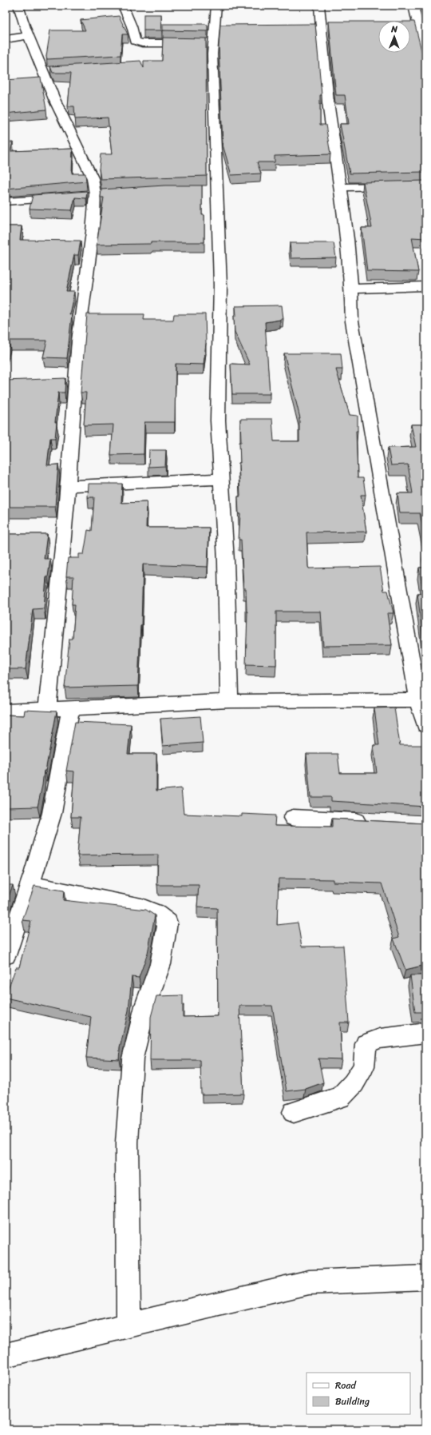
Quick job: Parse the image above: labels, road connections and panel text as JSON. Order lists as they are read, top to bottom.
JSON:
{
  "legend": ["Road", "Building"],
  "north": "top"
}
